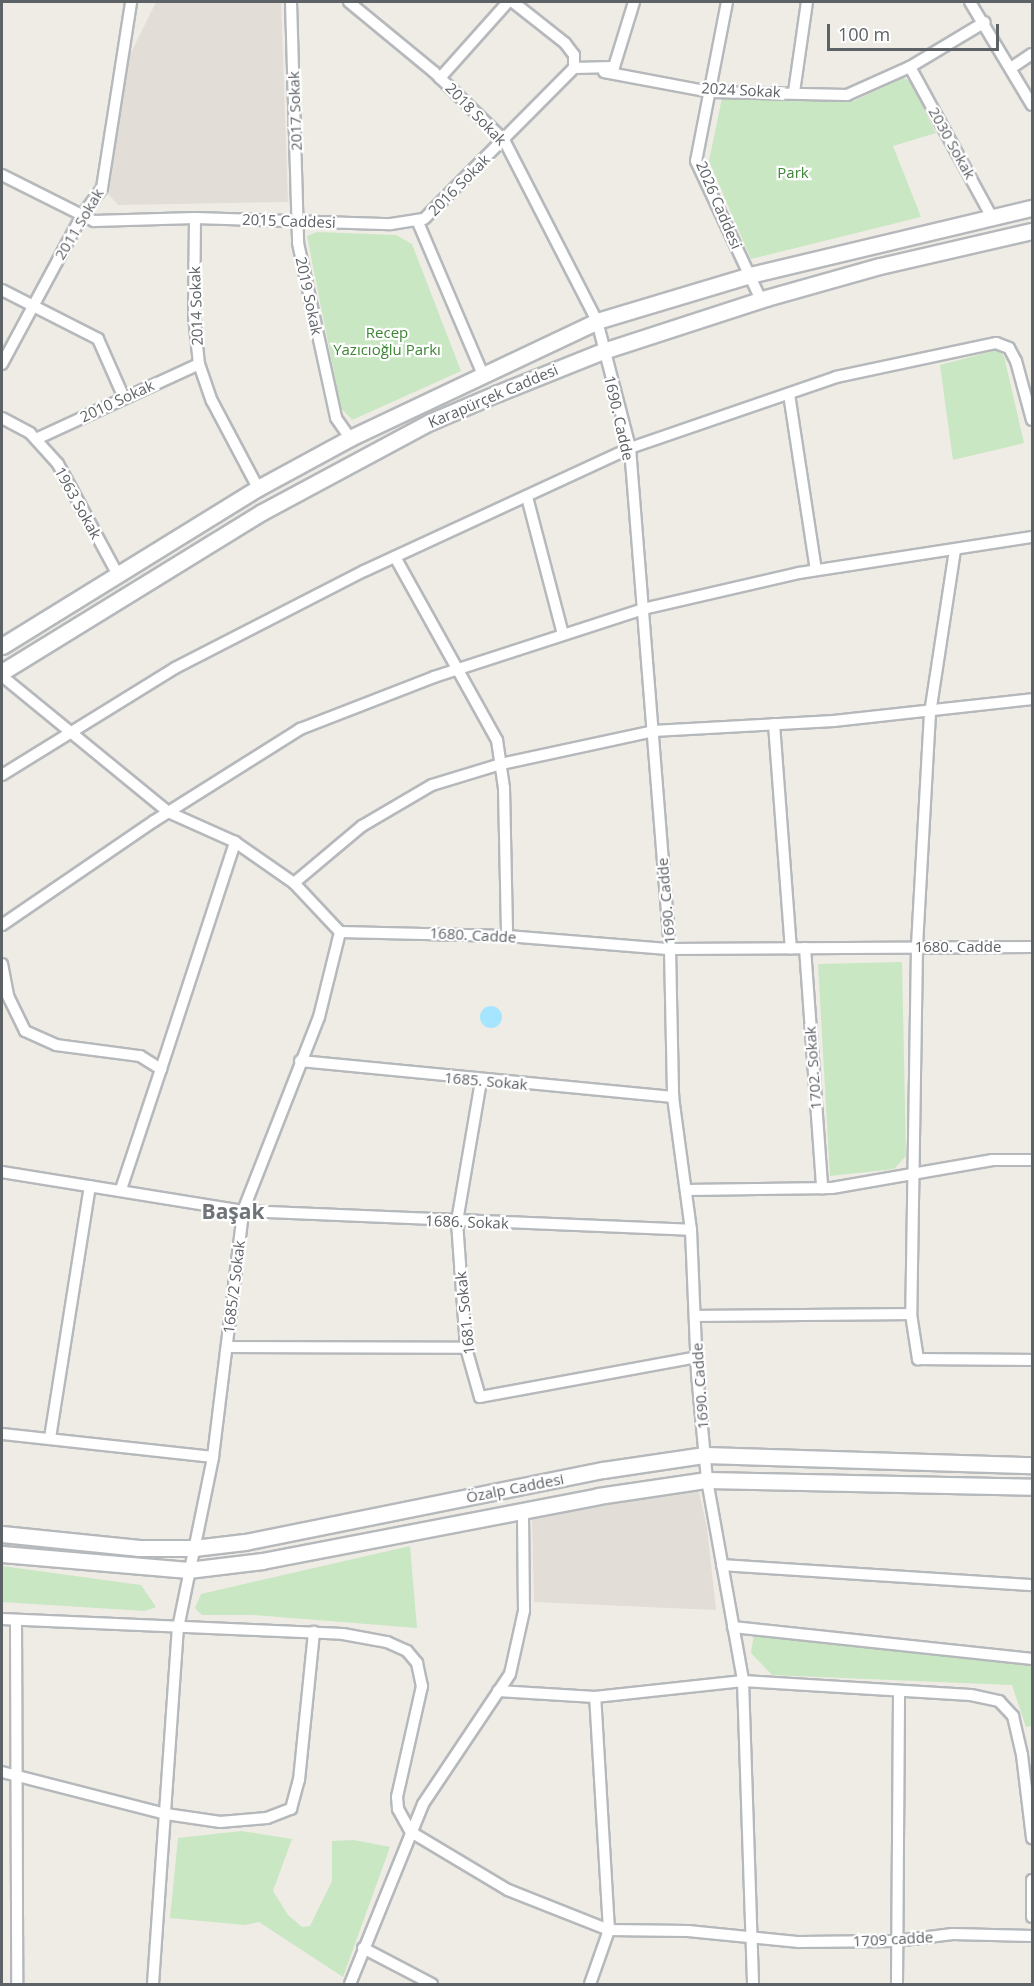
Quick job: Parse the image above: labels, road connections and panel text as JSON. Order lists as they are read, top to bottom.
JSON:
{
  "streets": {
    "main road": ["Karapürçek Caddesi", "Özalp Caddesi"],
    "street": [
      "2024 Sokak",
      "2017 Sokak",
      "2018 Sokak",
      "2030 Sokak",
      "2016 Sokak",
      "2026 Caddesi",
      "2015 Caddesi",
      "2011 Sokak",
      "2019 Sokak",
      "2014 Sokak",
      "2010 Sokak",
      "1690. Cadde",
      "1963 Sokak",
      "1680. Cadde",
      "1702. Sokak",
      "1685. Sokak",
      "1686. Sokak",
      "1685/2 Sokak",
      "1681. Sokak",
      "1709 cadde"
    ]
  },
  "crossings": [
    ["2024 Sokak", "2030 Sokak"],
    ["2024 Sokak", "2016 Sokak"],
    ["2024 Sokak", "2026 Caddesi"],
    ["2017 Sokak", "2015 Caddesi"],
    ["2017 Sokak", "2019 Sokak"],
    ["2018 Sokak", "2016 Sokak"],
    ["2018 Sokak", "Karapürçek Caddesi"],
    ["2018 Sokak", "1690. Cadde"],
    ["2030 Sokak", "Karapürçek Caddesi"],
    ["2016 Sokak", "2015 Caddesi"],
    ["2026 Caddesi", "Karapürçek Caddesi"],
    ["2015 Caddesi", "2011 Sokak"],
    ["2015 Caddesi", "2019 Sokak"],
    ["2015 Caddesi", "2014 Sokak"],
    ["2019 Sokak", "Karapürçek Caddesi"],
    ["2014 Sokak", "Karapürçek Caddesi"],
    ["2014 Sokak", "2010 Sokak"],
    ["Karapürçek Caddesi", "1690. Cadde"],
    ["Karapürçek Caddesi", "1963 Sokak"],
    ["2010 Sokak", "1963 Sokak"],
    ["1690. Cadde", "1680. Cadde"],
    ["1690. Cadde", "1685. Sokak"],
    ["1690. Cadde", "1686. Sokak"],
    ["1690. Cadde", "1681. Sokak"],
    ["1690. Cadde", "Özalp Caddesi"],
    ["1690. Cadde", "1709 cadde"],
    ["1680. Cadde", "1702. Sokak"],
    ["1680. Cadde", "1685/2 Sokak"],
    ["1685. Sokak", "1685/2 Sokak"],
    ["1685. Sokak", "1681. Sokak"],
    ["1686. Sokak", "1685/2 Sokak"],
    ["1686. Sokak", "1681. Sokak"],
    ["1685/2 Sokak", "Özalp Caddesi"]
  ],
  "districts": ["Başak"],
  "parks": ["Park", "Recep Yazıcıoğlu Parkı"],
  "scale_bar": "100 m"
}
